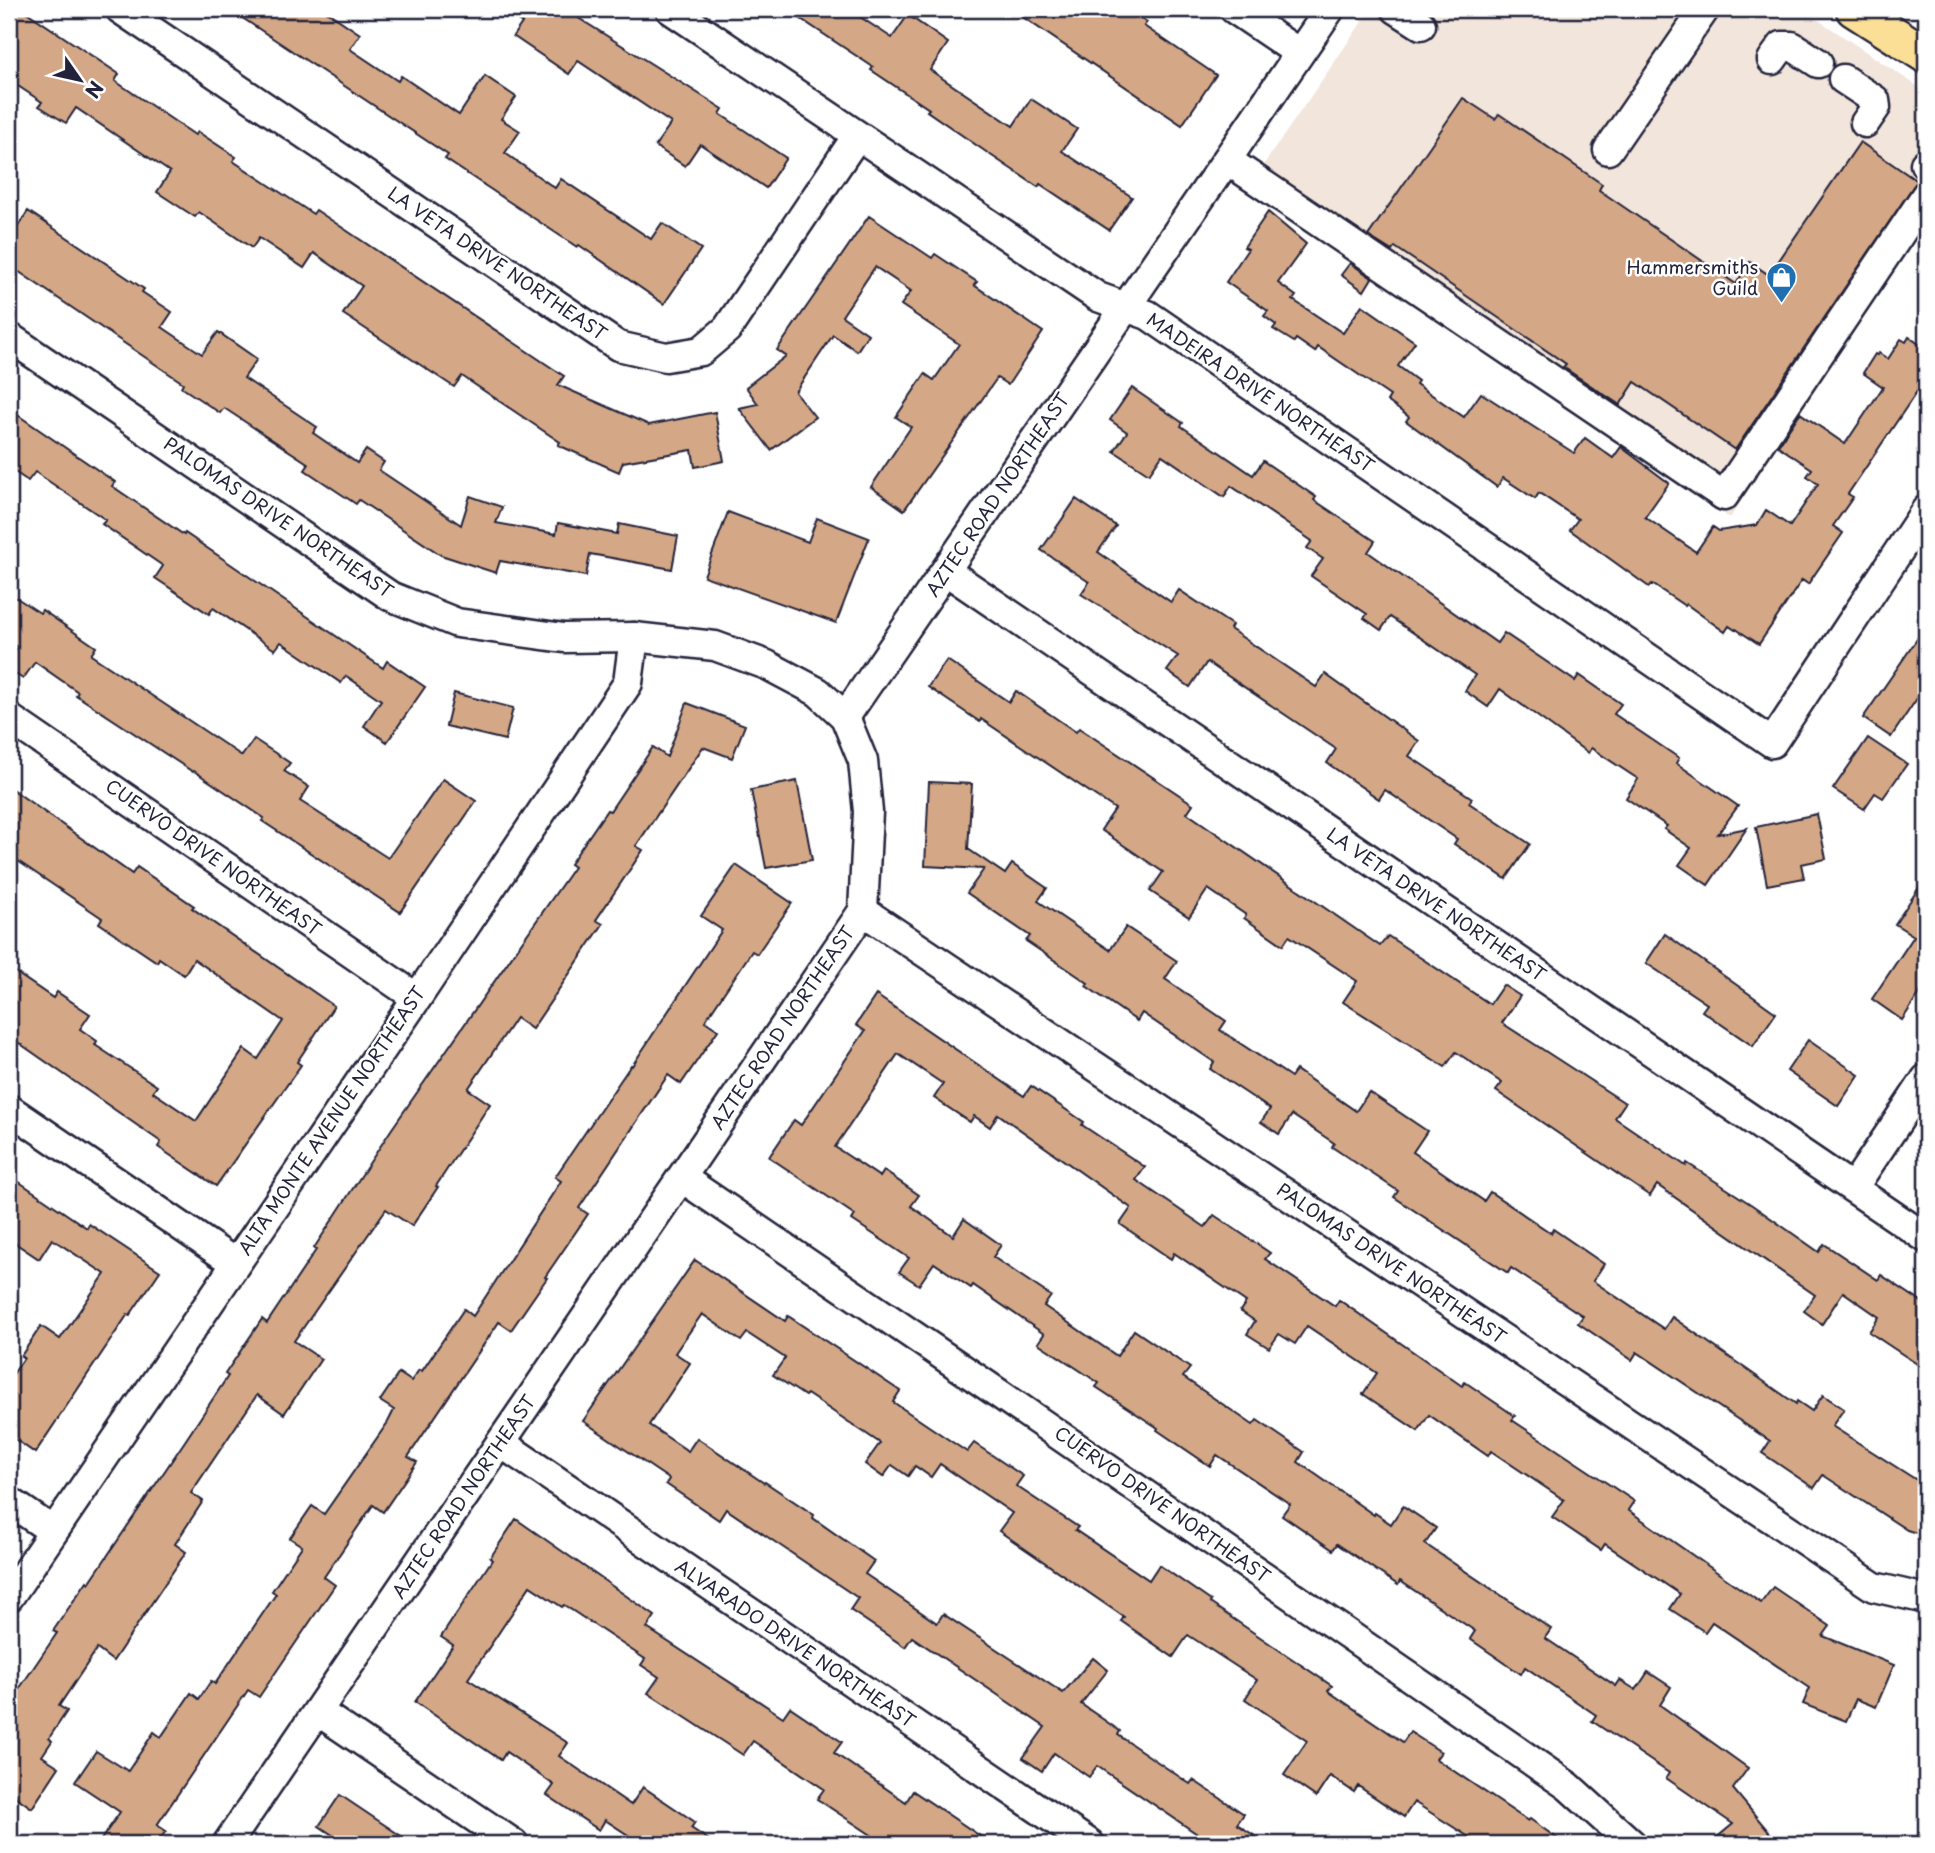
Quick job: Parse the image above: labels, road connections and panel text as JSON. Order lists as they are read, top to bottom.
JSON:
{
  "streets": {
    "street": [
      "LA VETA DRIVE NORTHEAST",
      "MADEIRA DRIVE NORTHEAST",
      "AZTEC ROAD NORTHEAST",
      "PALOMAS DRIVE NORTHEAST",
      "CUERVO DRIVE NORTHEAST",
      "ALTA MONTE AVENUE NORTHEAST",
      "ALVARADO DRIVE NORTHEAST"
    ]
  },
  "crossings": [
    ["LA VETA DRIVE NORTHEAST", "MADEIRA DRIVE NORTHEAST"],
    ["LA VETA DRIVE NORTHEAST", "AZTEC ROAD NORTHEAST"],
    ["MADEIRA DRIVE NORTHEAST", "AZTEC ROAD NORTHEAST"],
    ["AZTEC ROAD NORTHEAST", "PALOMAS DRIVE NORTHEAST"],
    ["AZTEC ROAD NORTHEAST", "CUERVO DRIVE NORTHEAST"],
    ["AZTEC ROAD NORTHEAST", "ALVARADO DRIVE NORTHEAST"],
    ["PALOMAS DRIVE NORTHEAST", "ALTA MONTE AVENUE NORTHEAST"],
    ["CUERVO DRIVE NORTHEAST", "ALTA MONTE AVENUE NORTHEAST"]
  ],
  "places": {
    "shop": ["Hammersmiths Guild"]
  },
  "north": "bottom right"
}
